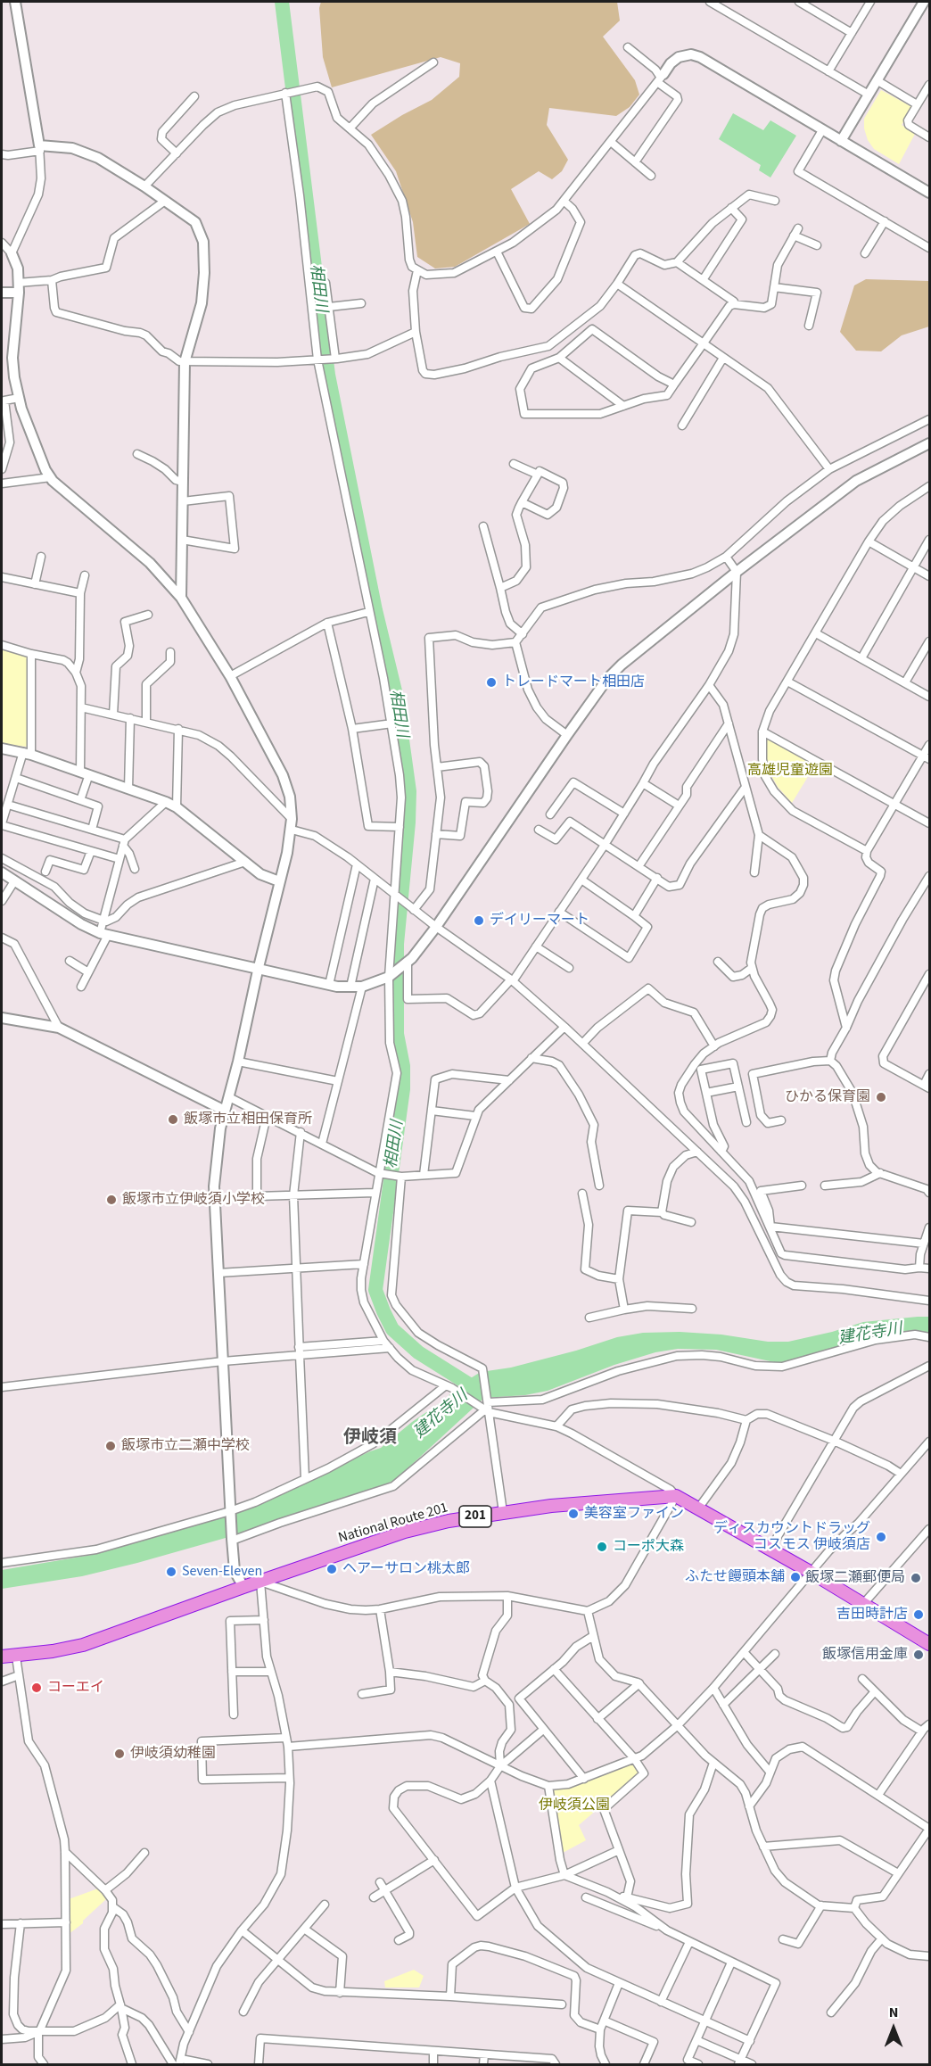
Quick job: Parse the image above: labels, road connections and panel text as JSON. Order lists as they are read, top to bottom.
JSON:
{
  "streets": {
    "highway": ["201", "National Route 201"]
  },
  "districts": ["伊岐須"],
  "water": ["相田川", "建花寺川"],
  "parks": ["高雄児童遊園", "伊岐須公園"],
  "places": [
    "トレードマート相田店",
    "デイリーマート",
    "ひかる保育園",
    "飯塚市立相田保育所",
    "飯塚市立伊岐須小学校",
    "飯塚市立二瀬中学校",
    "美容室ファイン",
    "ディスカウントドラッグ コスモス 伊岐須店",
    "コーポ大森",
    "ヘアーサロン桃太郎",
    "Seven-Eleven",
    "ふたせ饅頭本舗",
    "飯塚二瀬郵便局",
    "吉田時計店",
    "飯塚信用金庫",
    "コーエイ",
    "伊岐須幼稚園"
  ],
  "north": "top"
}
